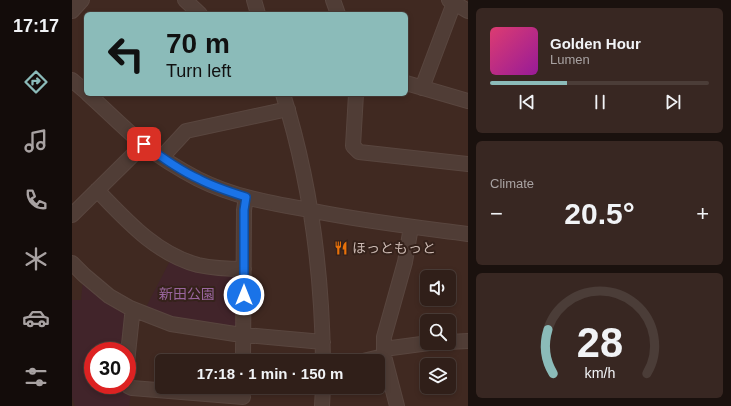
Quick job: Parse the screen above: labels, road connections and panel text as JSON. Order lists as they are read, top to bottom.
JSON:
{
  "parks": ["新田公園"],
  "places": {
    "restaurant": ["ほっともっと"]
  },
  "page": {
    "tabs": "17:17",
    "turn": ["70 m", "Turn left"],
    "song": ["Golden Hour", "Lumen"],
    "tile": "Climate",
    "heat": ["−", "20.5°", "+"],
    "limit": "30",
    "trip": "17:18 · 1 min · 150 m",
    "gauge": ["28", "km/h"]
  }
}
